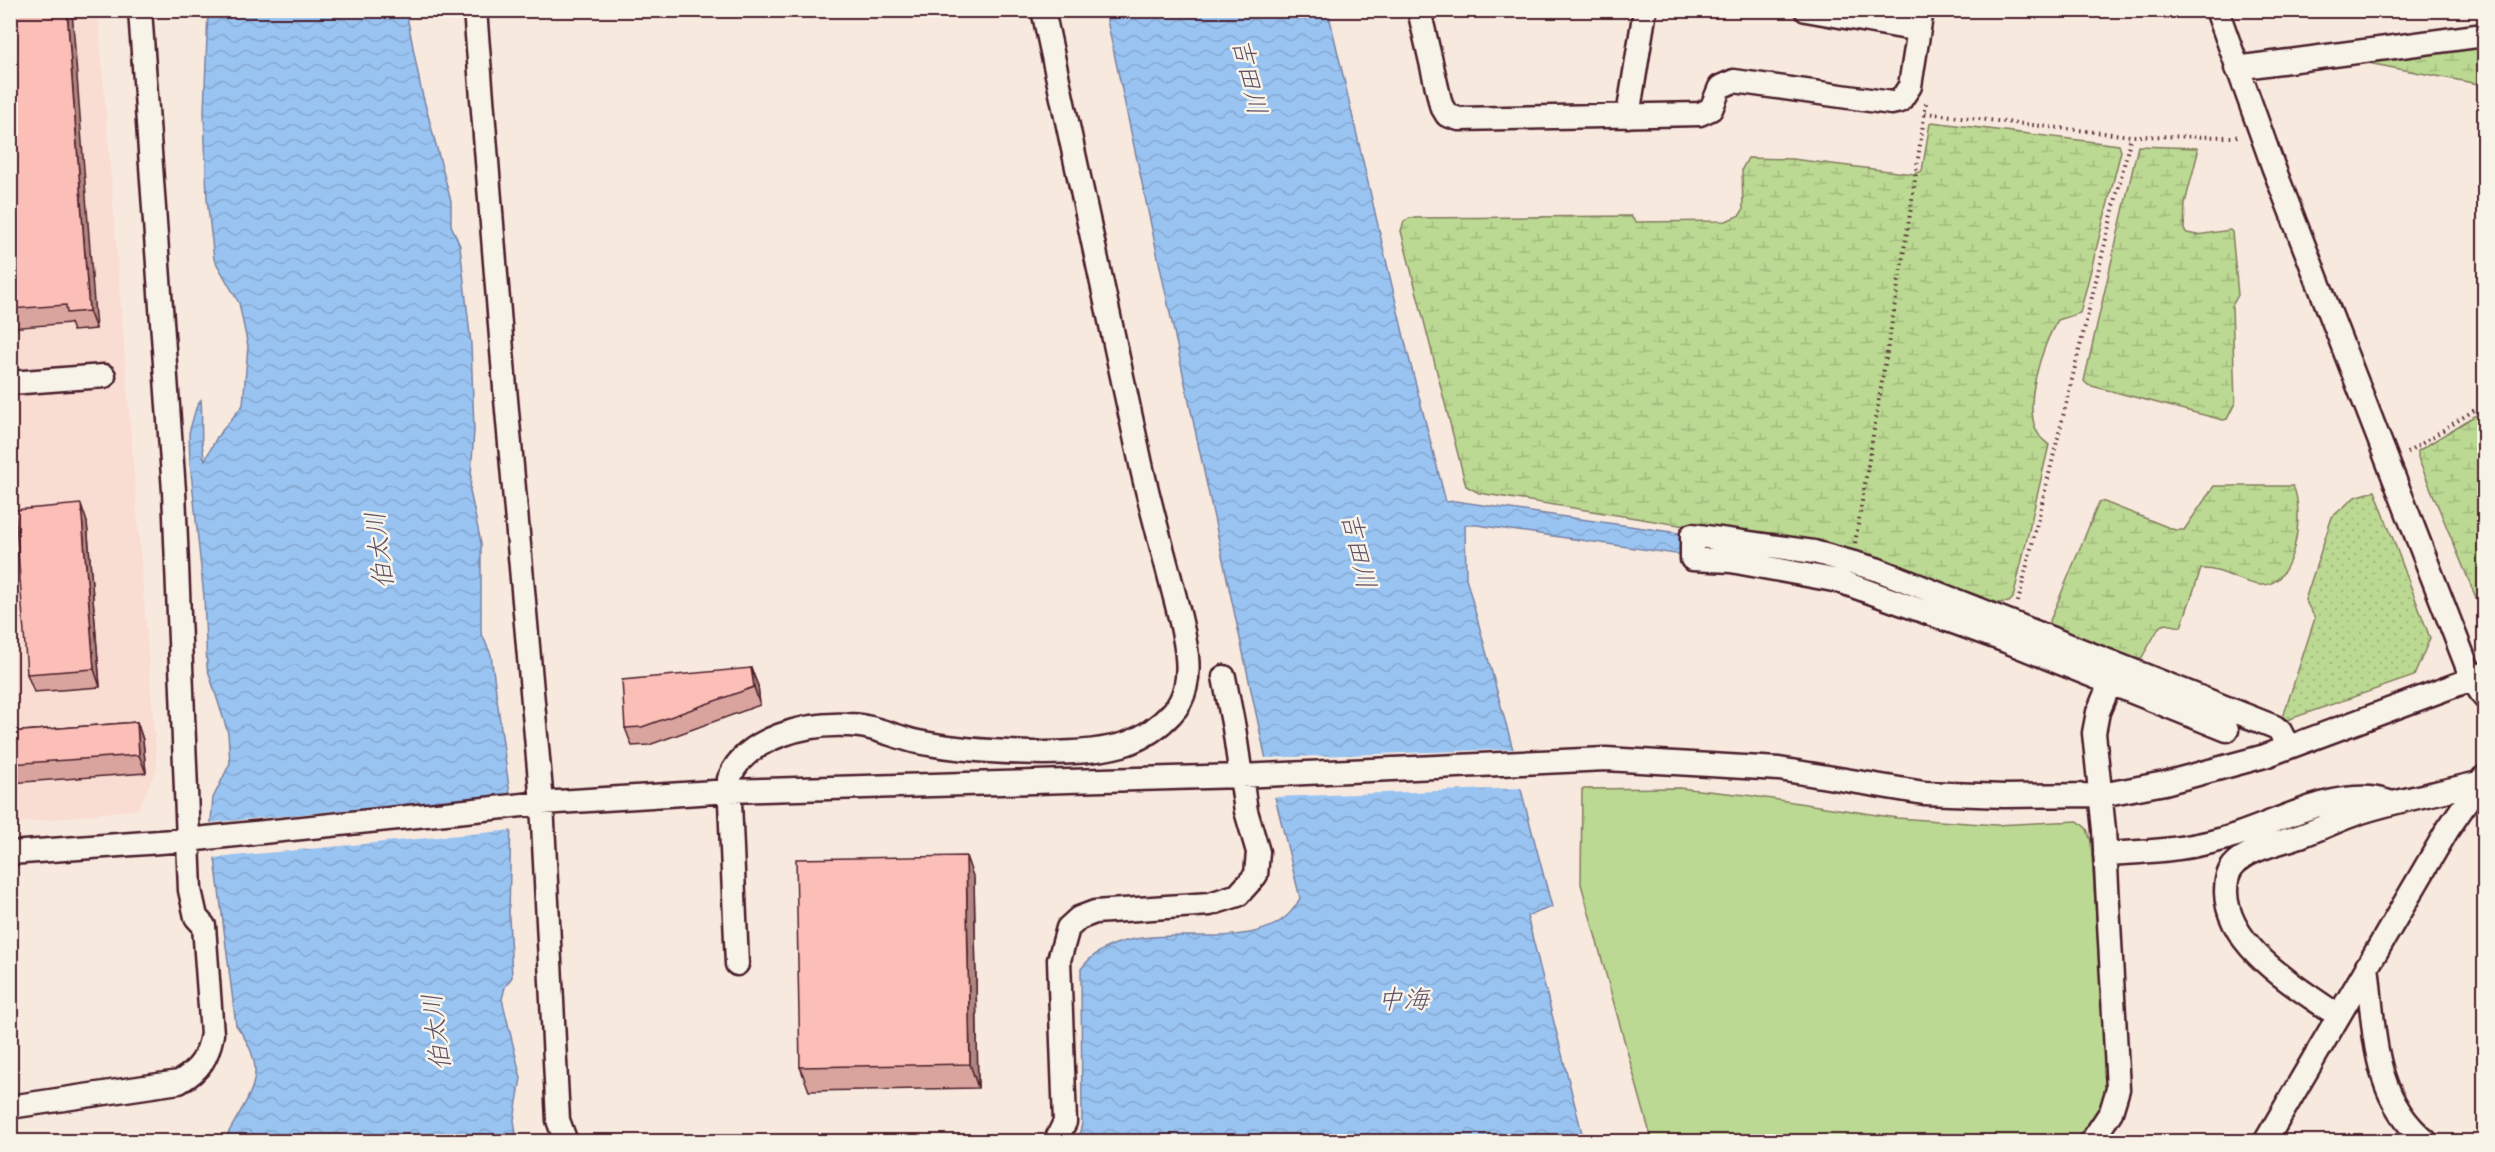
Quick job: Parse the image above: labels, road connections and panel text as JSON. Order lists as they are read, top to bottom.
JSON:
{
  "water": ["吉田川", "伯太川", "中海"]
}
